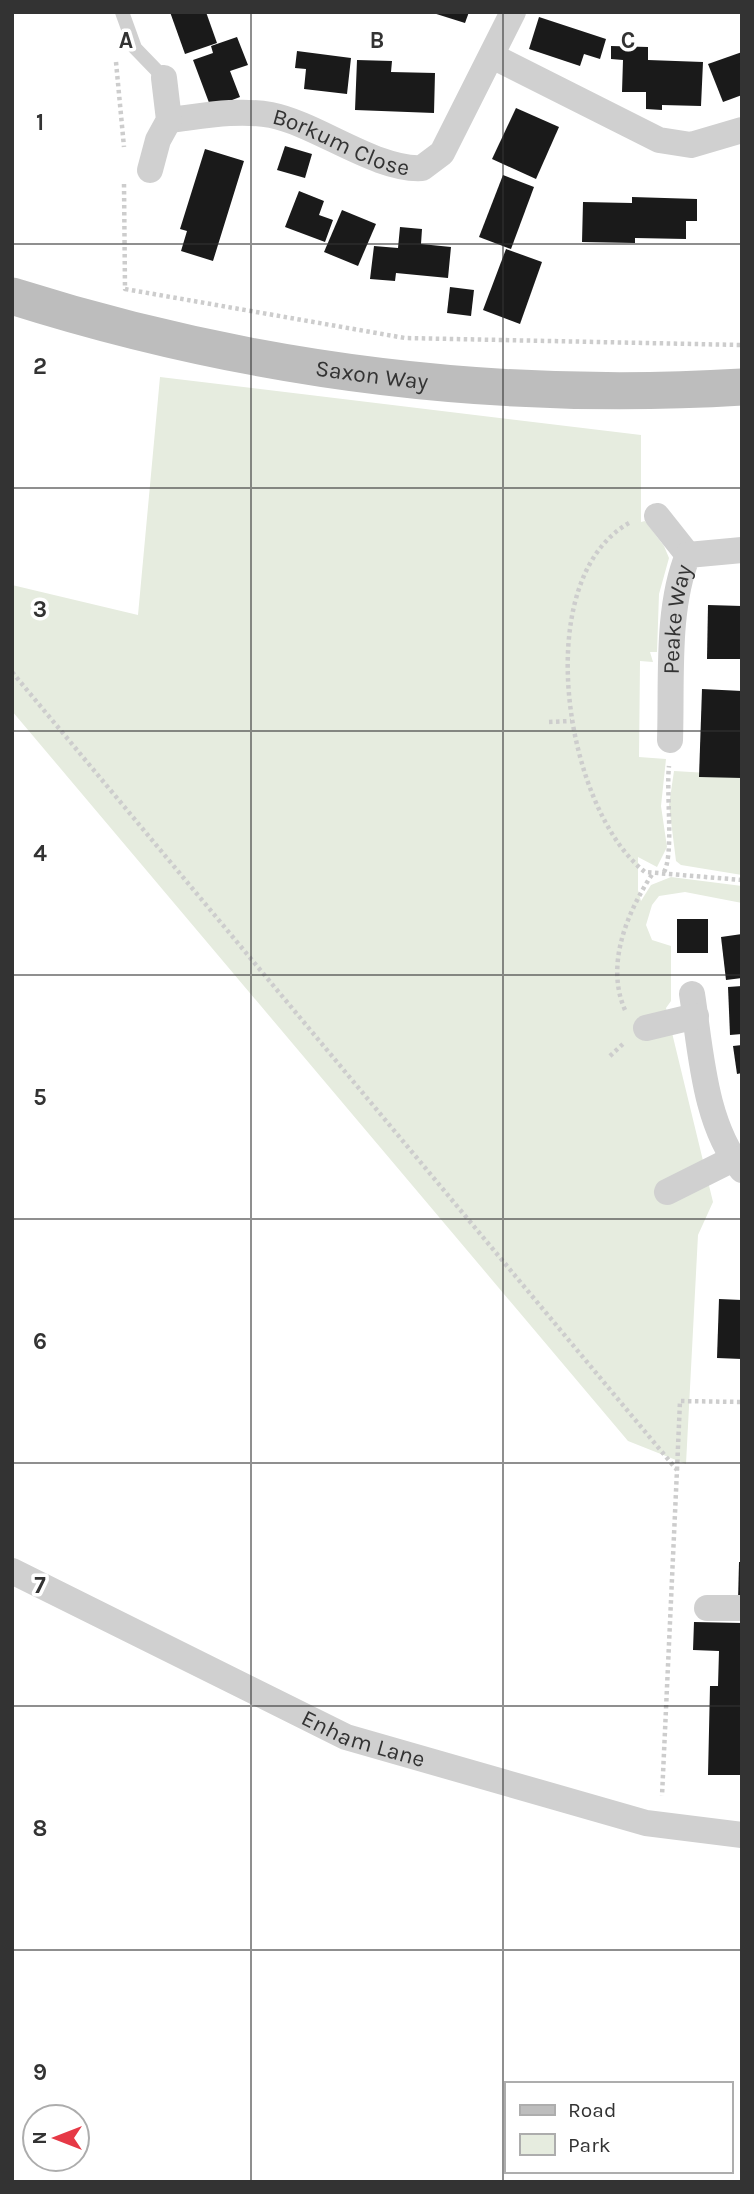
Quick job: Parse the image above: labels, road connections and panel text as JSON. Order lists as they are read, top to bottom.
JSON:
{
  "streets": {
    "street": [
      "Borkum Close",
      "Saxon Way",
      "Peake Way",
      "Enham Lane"
    ]
  },
  "legend": ["Road", "Park"],
  "north": "left",
  "grid": {
    "columns": ["A", "B", "C"],
    "rows": [
      "1",
      "2",
      "3",
      "4",
      "5",
      "6",
      "7",
      "8",
      "9"
    ]
  }
}
